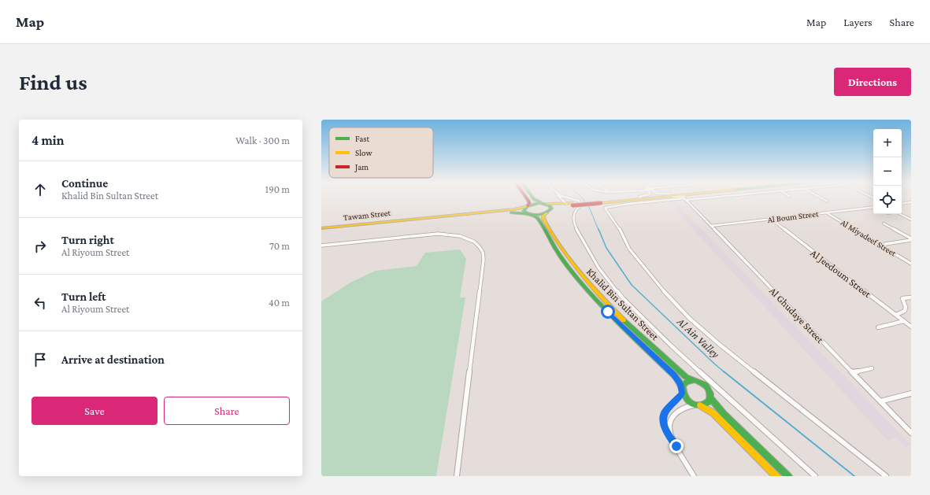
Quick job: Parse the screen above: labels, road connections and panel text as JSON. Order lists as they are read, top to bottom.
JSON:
{
  "streets": {
    "main road": ["Tawam Street", "Khalid Bin Sultan Street"],
    "street": [
      "Al Boum Street",
      "Al Miyadeef Street",
      "Al Jeedoum Street",
      "Al Ghudaye Street"
    ]
  },
  "crossings": [
    ["Tawam Street", "Khalid Bin Sultan Street"],
    ["Al Boum Street", "Al Miyadeef Street"],
    ["Al Boum Street", "Al Jeedoum Street"],
    ["Al Boum Street", "Al Ghudaye Street"]
  ],
  "water": ["Al Ain Valley"],
  "legend": ["Fast", "Slow", "Jam"],
  "page": {
    "header": "Map",
    "nav": ["Map", "Layers", "Share"],
    "buttons": [
      "Directions",
      ["Save", "Share"]
    ],
    "title": "Find us",
    "heading": ["4 min", "Walk · 300 m"],
    "map_buttons": ["+", "−"],
    "list": [
      ["Continue", "Khalid Bin Sultan Street", "190 m"],
      ["Turn right", "Al Riyoum Street", "70 m"],
      ["Turn left", "Al Riyoum Street", "40 m"],
      "Arrive at destination"
    ]
  }
}
